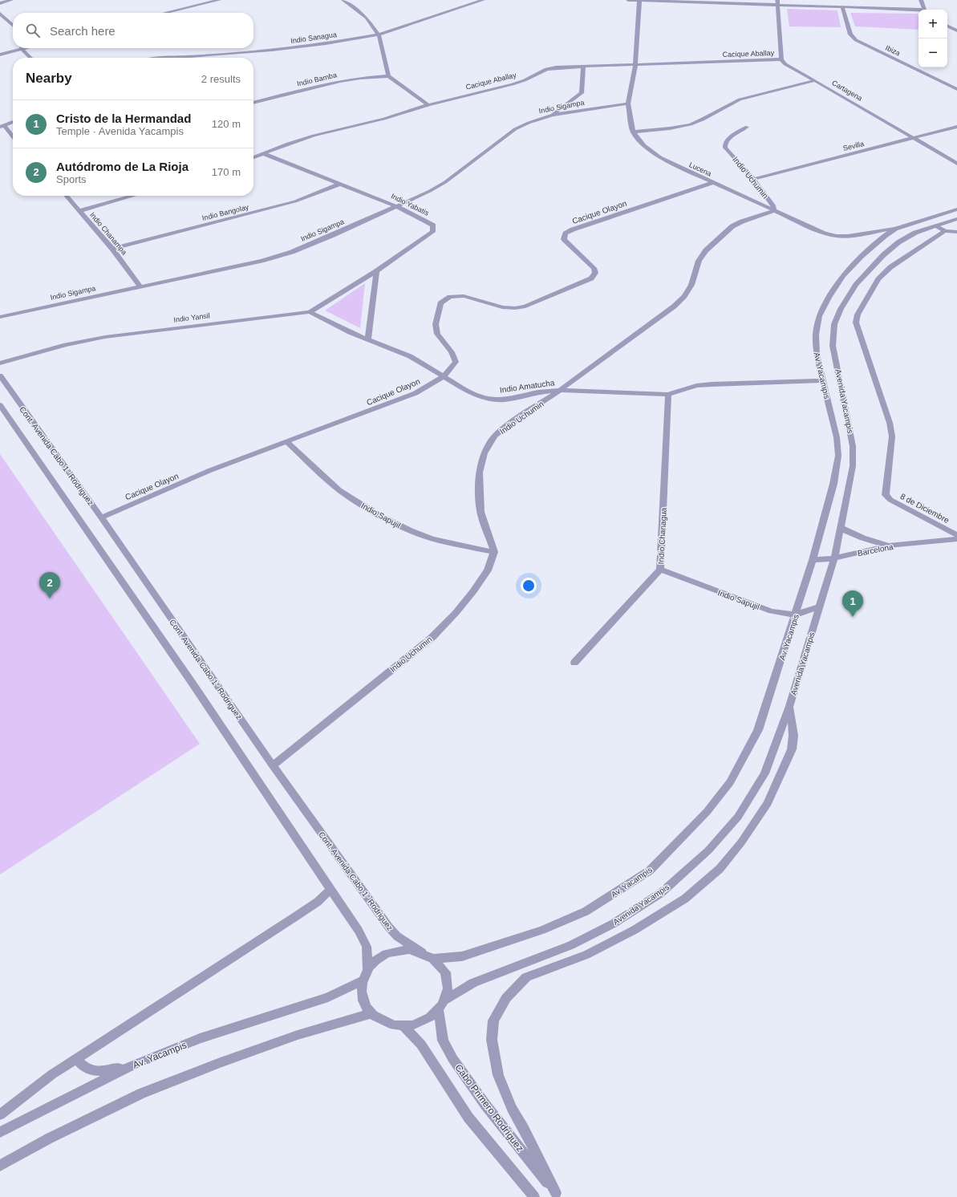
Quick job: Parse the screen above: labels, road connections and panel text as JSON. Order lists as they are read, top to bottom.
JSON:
{
  "streets": {
    "street": [
      "Indio Sanagua",
      "Ibiza",
      "Cacique Aballay",
      "Indio Bamba",
      "Cartagena",
      "Indio Sigampa",
      "Sevilla",
      "Lucena",
      "Indio Uchumin",
      "Indio Yabatis",
      "Cacique Olayon",
      "Indio Bangolay",
      "Indio Chanampa",
      "Indio Yansil",
      "Av. Yacampis",
      "Indio Amatucha",
      "Avenida Yacampis",
      "Cont. Avenida Cabo 1° Rodriguez",
      "8 de Diciembre",
      "Indio Sapujil",
      "Indio Chanagua",
      "Barcelona",
      "Cabo Primero Rodríguez"
    ]
  },
  "crossings": [
    ["Cacique Aballay", "Cartagena"],
    ["Cacique Aballay", "Lucena"],
    ["Cacique Aballay", "Indio Yabatis"],
    ["Cartagena", "Sevilla"],
    ["Indio Sigampa", "Lucena"],
    ["Indio Sigampa", "Indio Yabatis"],
    ["Indio Sigampa", "Indio Chanampa"],
    ["Sevilla", "Indio Uchumin"],
    ["Lucena", "Indio Uchumin"],
    ["Lucena", "Cacique Olayon"],
    ["Lucena", "Av. Yacampis"],
    ["Indio Uchumin", "Indio Amatucha"],
    ["Indio Uchumin", "Cont. Avenida Cabo 1° Rodriguez"],
    ["Indio Uchumin", "Indio Sapujil"],
    ["Indio Yabatis", "Indio Bangolay"],
    ["Indio Yabatis", "Indio Yansil"],
    ["Cacique Olayon", "Indio Amatucha"],
    ["Cacique Olayon", "Cont. Avenida Cabo 1° Rodriguez"],
    ["Cacique Olayon", "Indio Sapujil"],
    ["Indio Bangolay", "Indio Chanampa"],
    ["Indio Yansil", "Indio Amatucha"],
    ["Av. Yacampis", "Indio Amatucha"],
    ["Av. Yacampis", "Avenida Yacampis"],
    ["Av. Yacampis", "Cont. Avenida Cabo 1° Rodriguez"],
    ["Av. Yacampis", "Indio Sapujil"],
    ["Av. Yacampis", "Barcelona"],
    ["Av. Yacampis", "Cabo Primero Rodríguez"],
    ["Indio Amatucha", "Indio Chanagua"],
    ["Avenida Yacampis", "Cont. Avenida Cabo 1° Rodriguez"],
    ["Avenida Yacampis", "Indio Sapujil"],
    ["Avenida Yacampis", "Barcelona"],
    ["Avenida Yacampis", "Cabo Primero Rodríguez"],
    ["Cont. Avenida Cabo 1° Rodriguez", "Cabo Primero Rodríguez"],
    ["Indio Sapujil", "Indio Chanagua"]
  ],
  "page": {
    "map_buttons": ["+", "−"],
    "search": "Search here",
    "heading": ["Nearby", "2 results"],
    "list": [
      {
        "mark": "1",
        "name": "Cristo de la Hermandad",
        "note": "Temple · Avenida Yacampis",
        "value": "120 m"
      },
      {
        "mark": "2",
        "name": "Autódromo de La Rioja",
        "note": "Sports",
        "value": "170 m"
      }
    ],
    "pins": ["2", "1"]
  }
}
